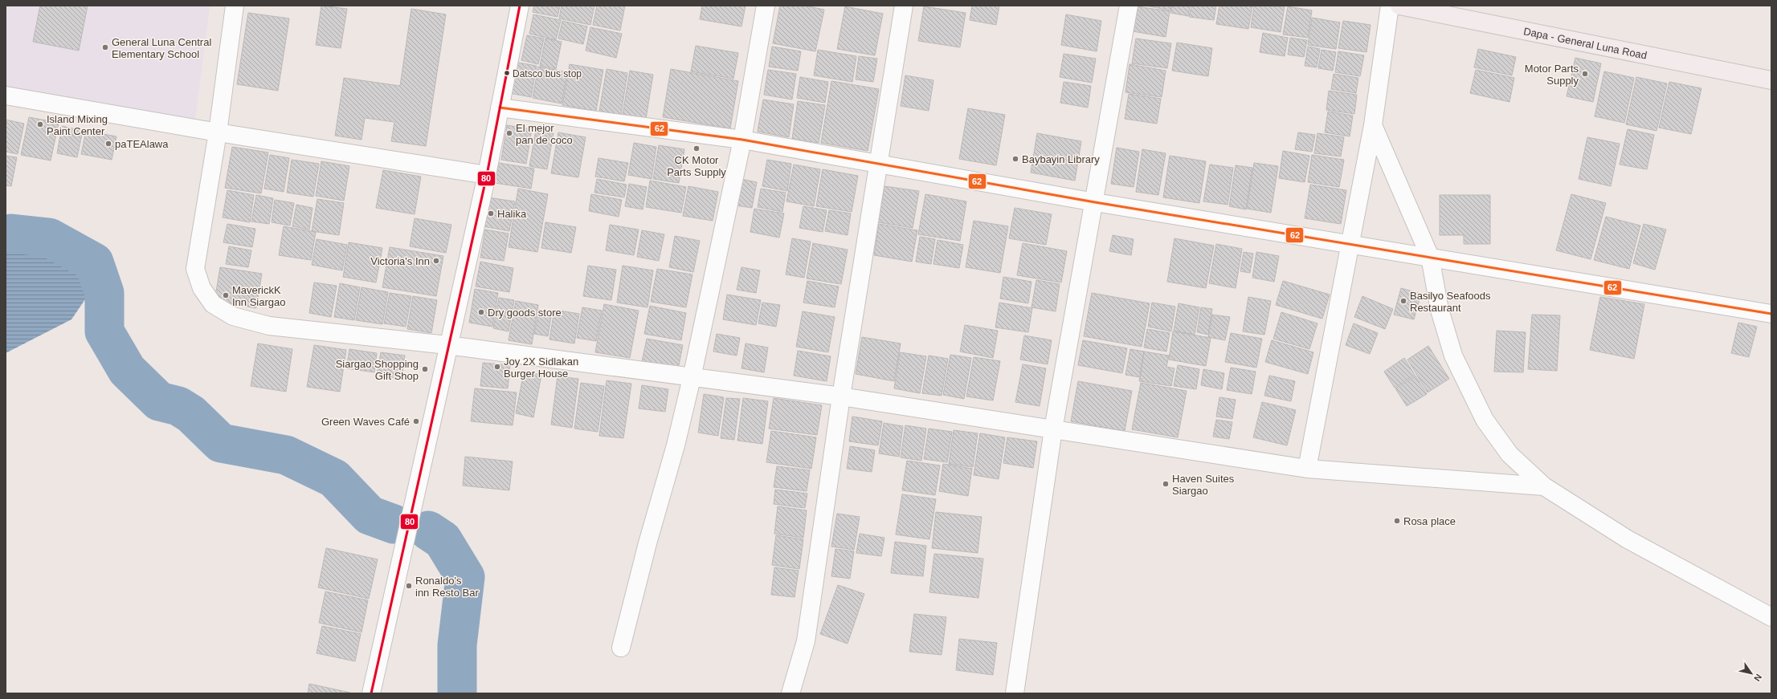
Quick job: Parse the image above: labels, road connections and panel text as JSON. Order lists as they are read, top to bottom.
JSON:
{
  "streets": {
    "main road": ["Dapa - General Luna Road"]
  },
  "places": [
    "General Luna Central Elementary School",
    "Datsco bus stop",
    "Motor Parts Supply",
    "Island Mixing Paint Center",
    "El mejor pan de coco",
    "paTEAlawa",
    "CK Motor Parts Supply",
    "Baybayin Library",
    "Halika",
    "Victoria's Inn",
    "MaverickK Inn Siargao",
    "Basilyo Seafoods Restaurant",
    "Dry goods store",
    "Joy 2X Sidlakan Burger House",
    "Siargao Shopping Gift Shop",
    "Green Waves Café",
    "Haven Suites Siargao",
    "Rosa place",
    "Ronaldo's inn Resto Bar"
  ],
  "lines": ["transit line 80", "transit line 62"],
  "north": "bottom right"
}
